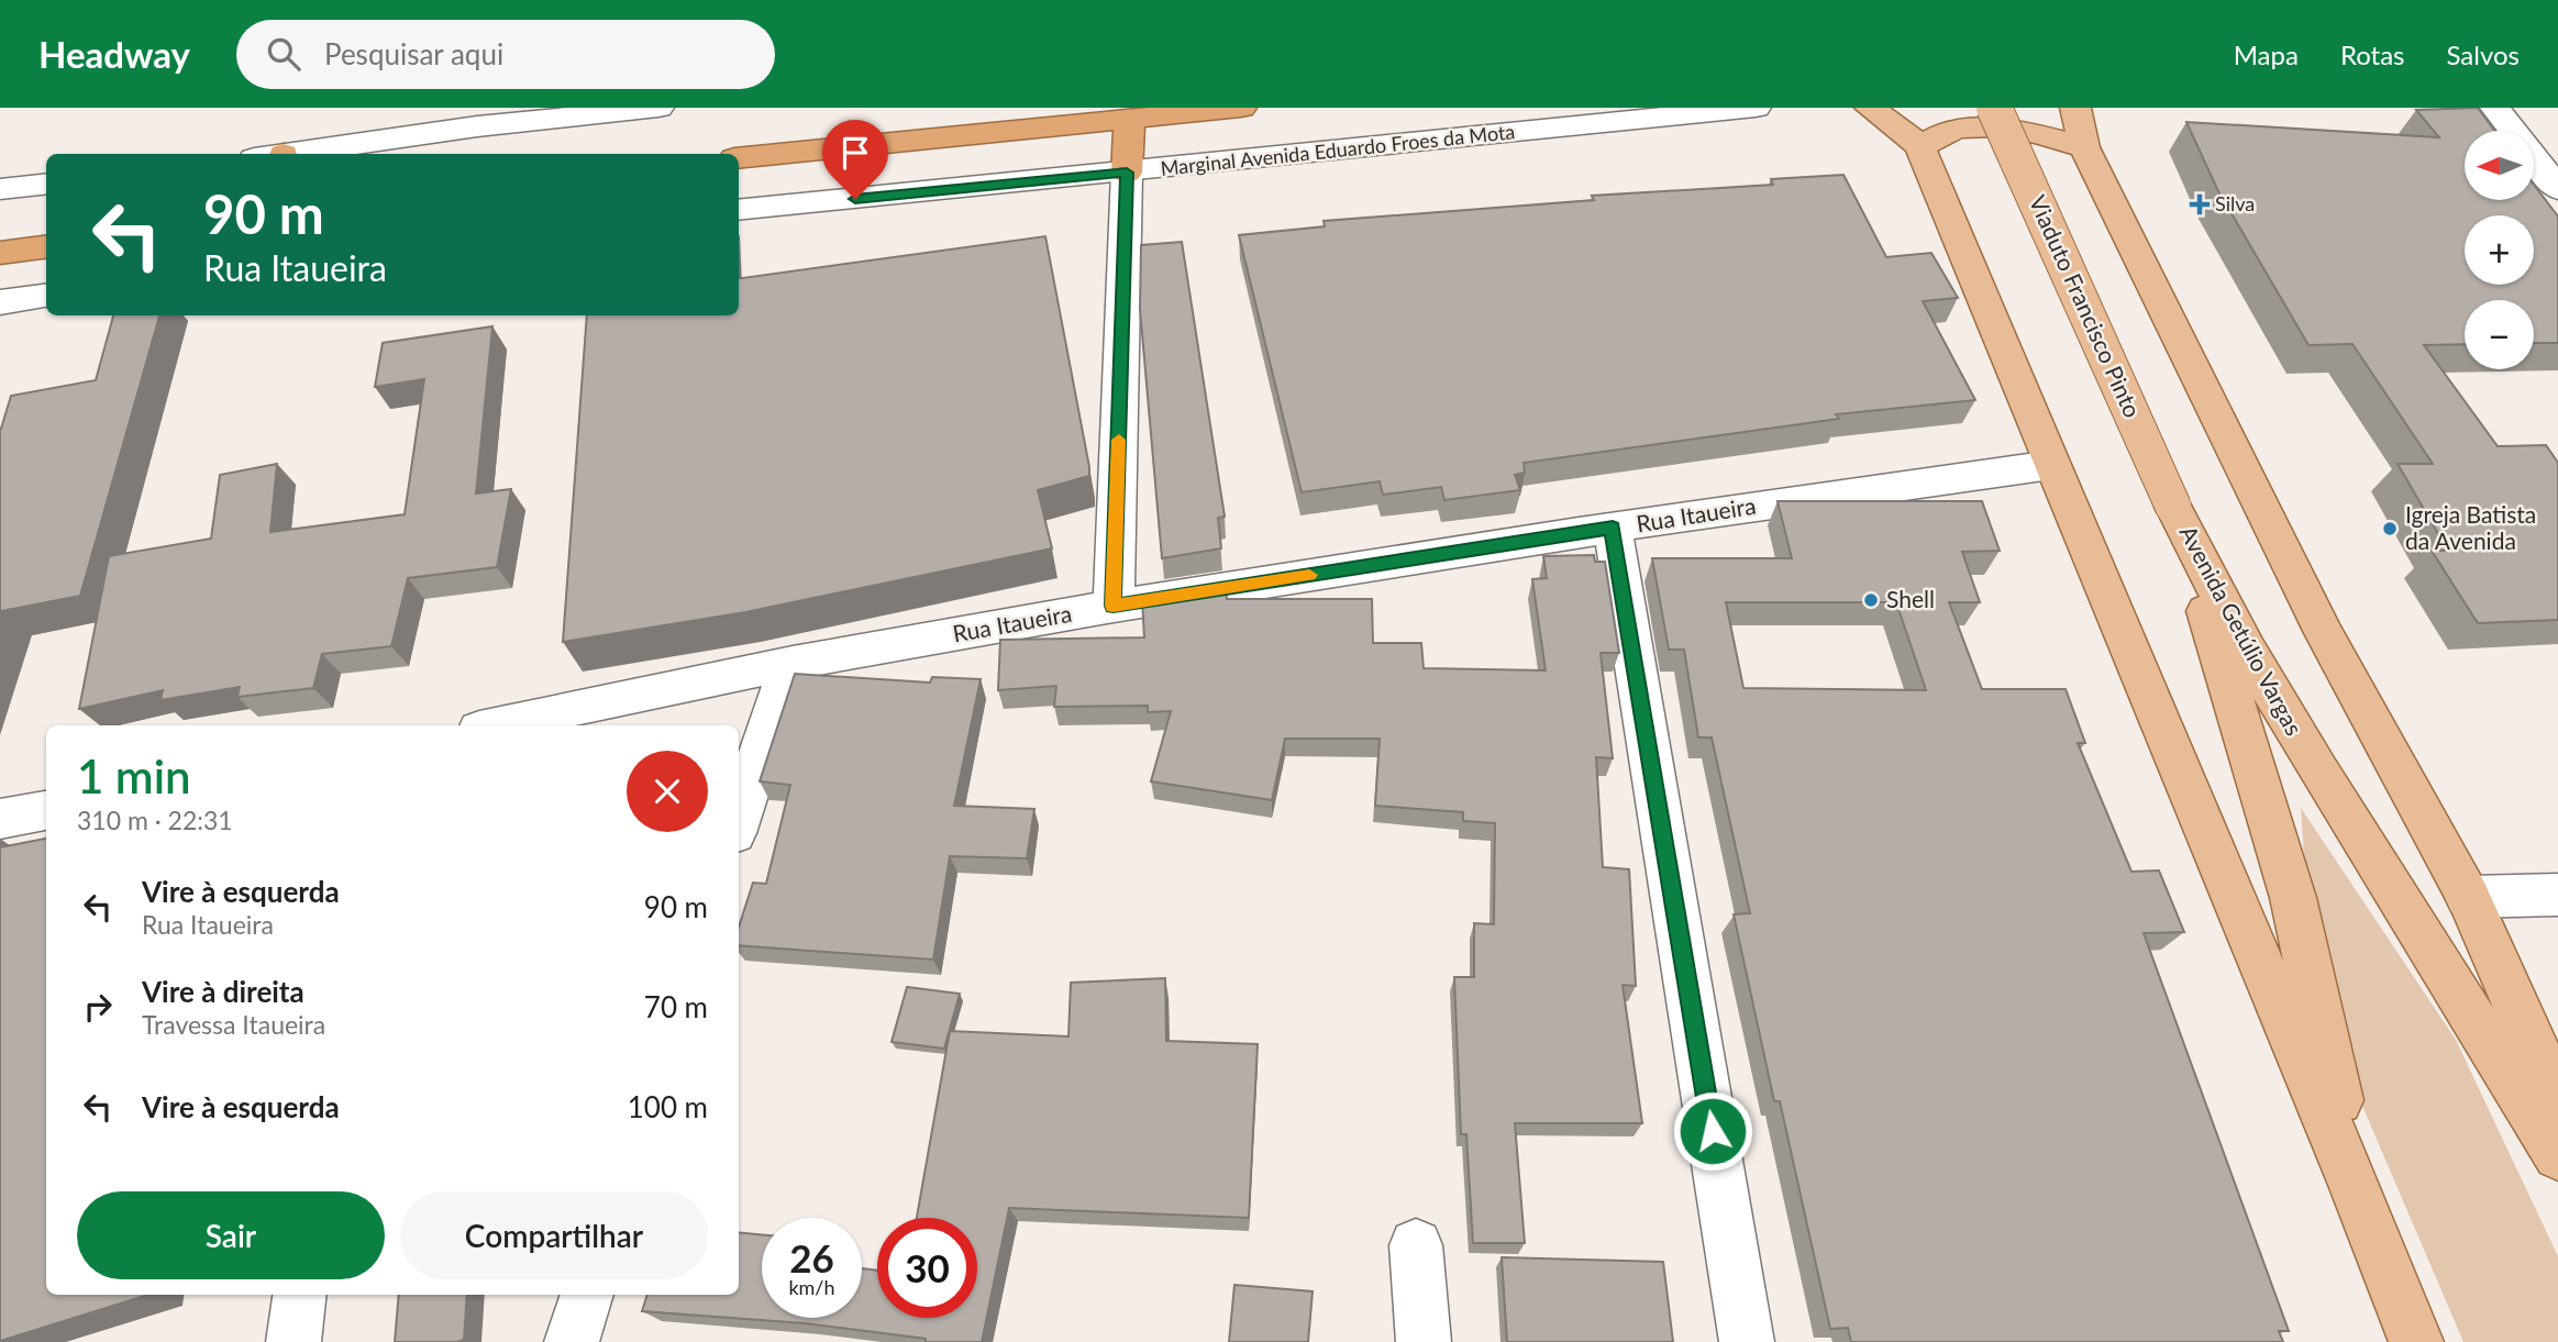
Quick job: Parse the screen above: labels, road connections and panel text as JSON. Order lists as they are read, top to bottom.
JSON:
{
  "streets": {
    "main road": ["Viaduto Francisco Pinto", "Avenida Getúlio Vargas"],
    "street": ["Marginal Avenida Eduardo Froes da Mota", "Rua Itaueira"]
  },
  "crossings": [
    ["Viaduto Francisco Pinto", "Avenida Getúlio Vargas"],
    ["Rua Itaueira", "Avenida Getúlio Vargas"]
  ],
  "places": {
    "health": ["Silva"],
    "other": ["Igreja Batista da Avenida", "Shell"]
  },
  "north": "left",
  "page": {
    "header": "Headway",
    "search": "Pesquisar aqui",
    "nav": ["Mapa", "Rotas", "Salvos"],
    "map_buttons": ["+", "−"],
    "turn": ["90 m", "Rua Itaueira"],
    "heading": ["1 min", "310 m · 22:31"],
    "list": [
      {
        "name": "Vire à esquerda",
        "note": "Rua Itaueira",
        "value": "90 m"
      },
      {
        "name": "Vire à direita",
        "note": "Travessa Itaueira",
        "value": "70 m"
      },
      {
        "name": "Vire à esquerda",
        "value": "100 m"
      }
    ],
    "buttons": ["Sair", "Compartilhar"],
    "speed": "26 km/h",
    "limit": "30"
  }
}
